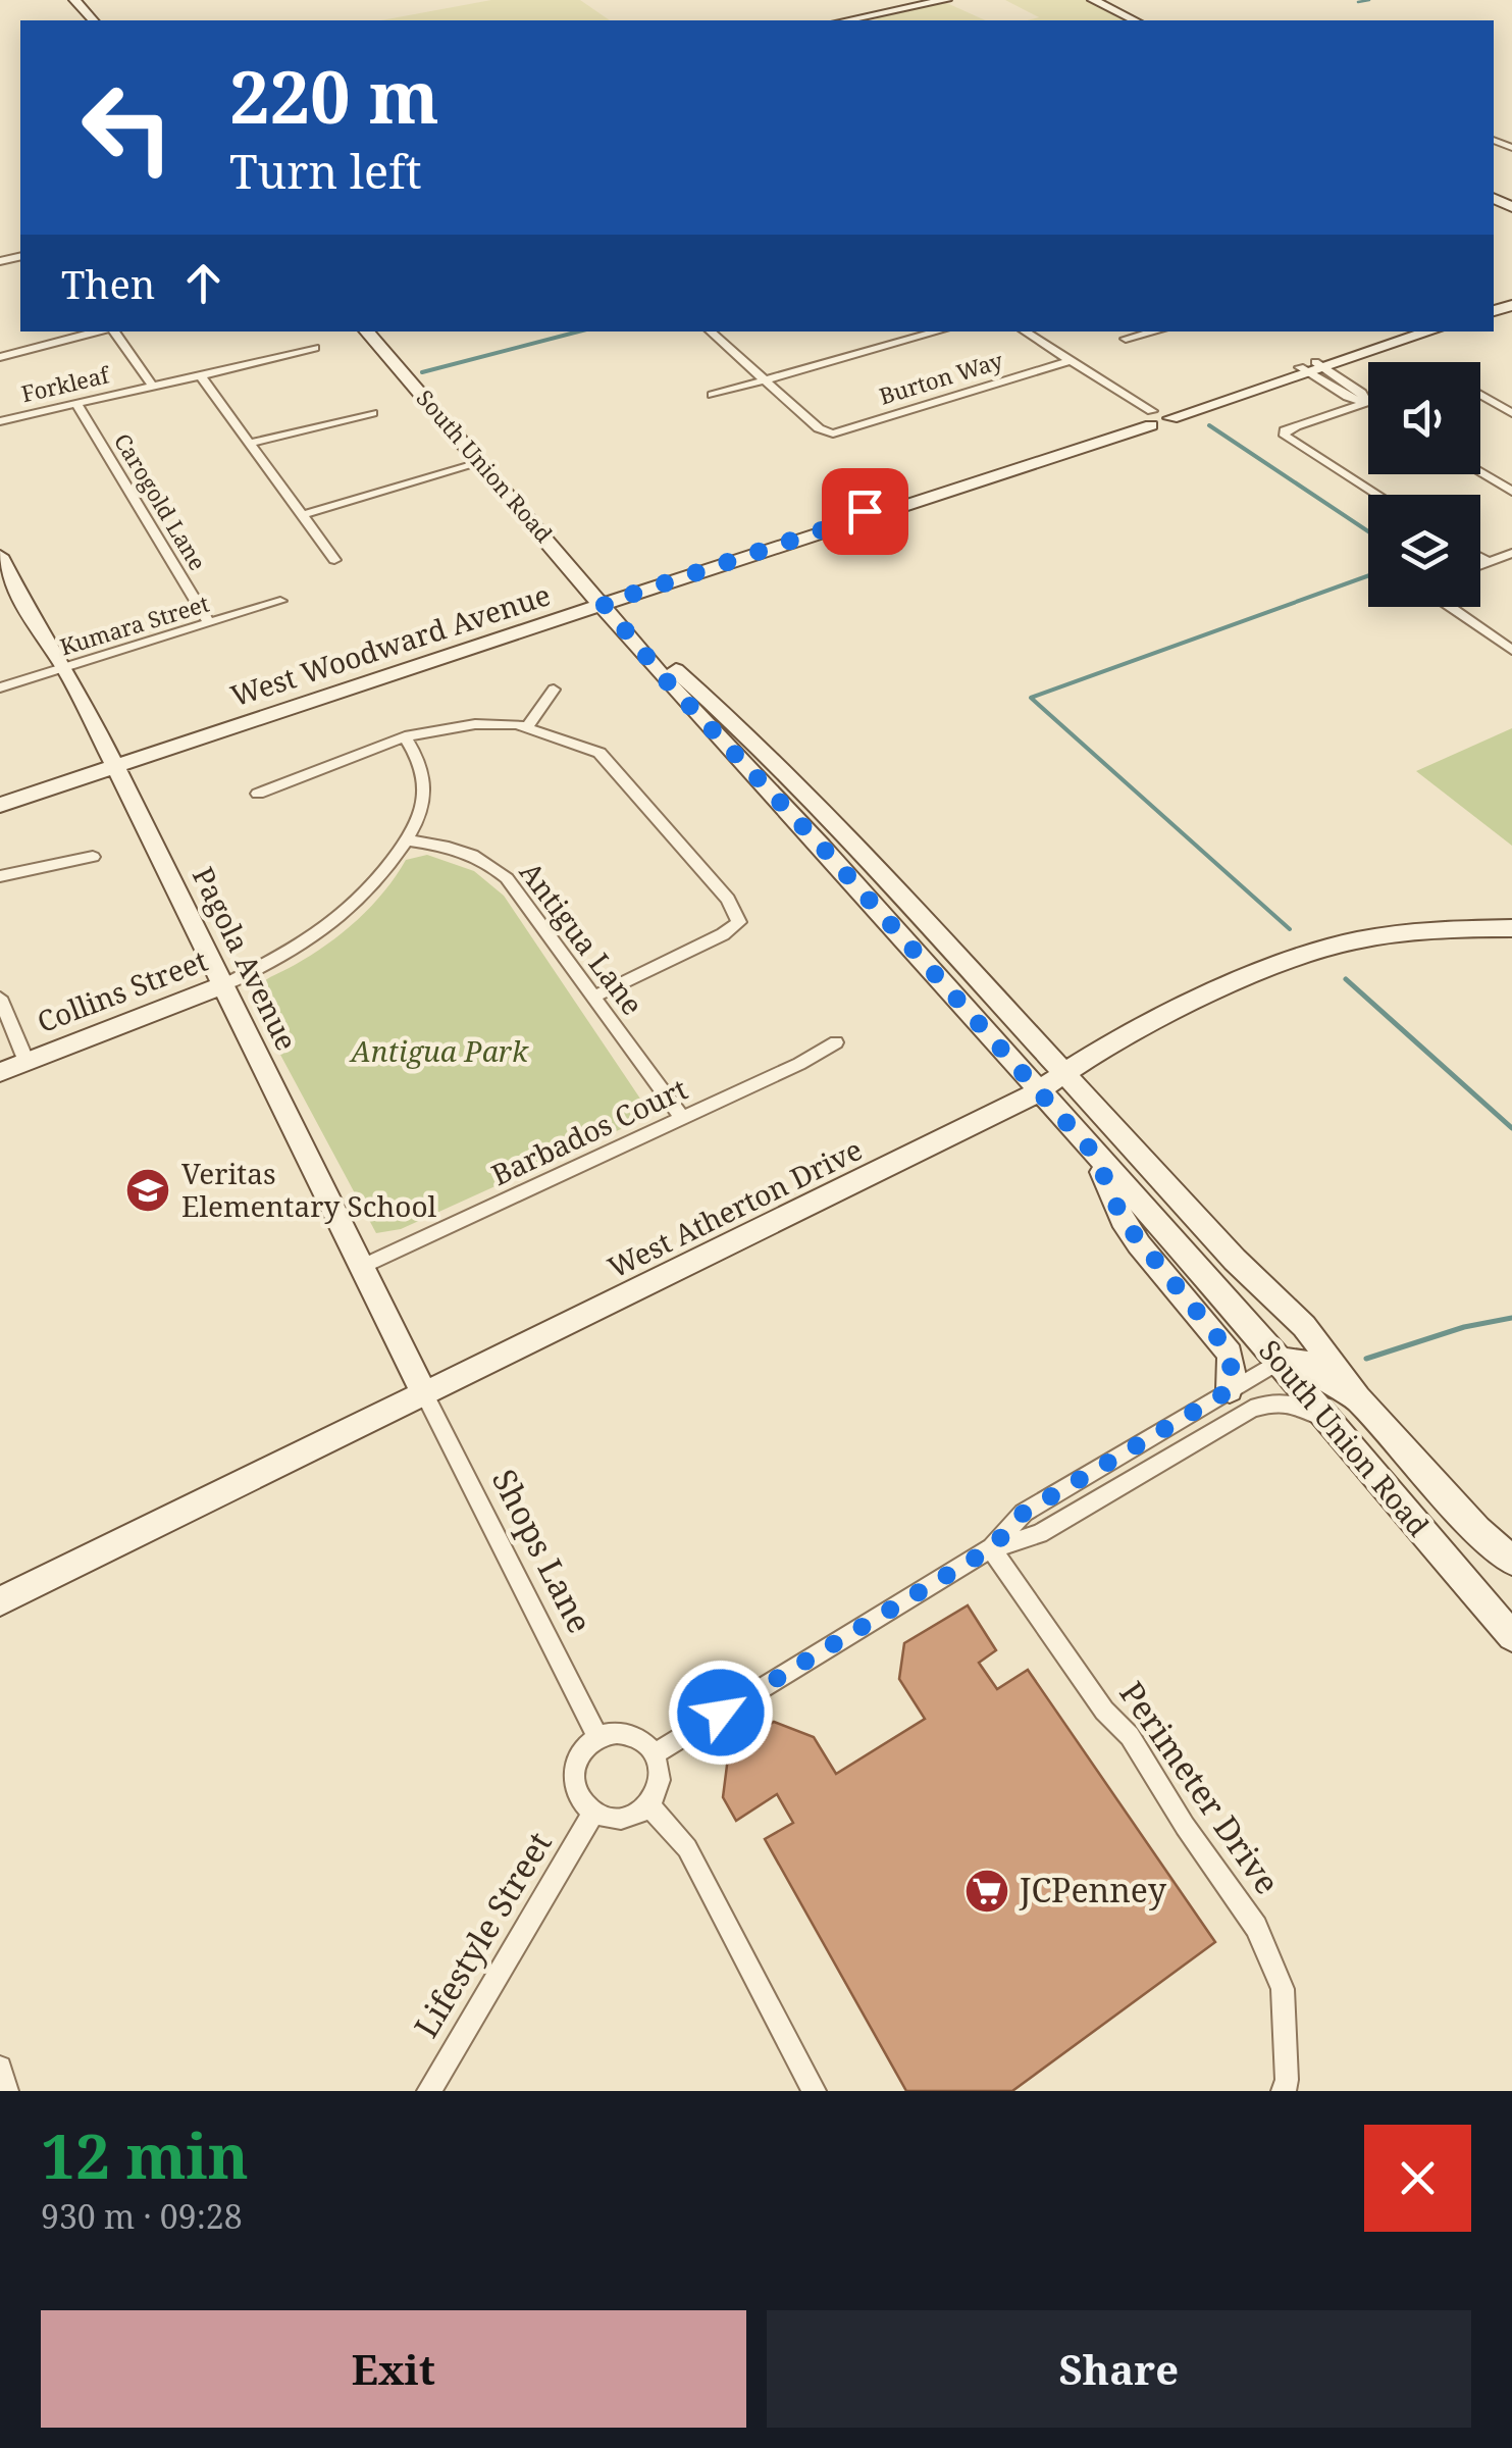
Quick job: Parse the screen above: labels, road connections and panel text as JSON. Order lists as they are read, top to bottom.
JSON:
{
  "streets": {
    "street": [
      "Burton Way",
      "Forkleaf",
      "South Union Road",
      "Carogold Lane",
      "Kumara Street",
      "West Woodward Avenue",
      "Antigua Lane",
      "Pagola Avenue",
      "Collins Street",
      "Barbados Court",
      "West Atherton Drive",
      "Shops Lane",
      "Perimeter Drive",
      "Lifestyle Street"
    ]
  },
  "crossings": [
    ["Forkleaf", "Carogold Lane"],
    ["South Union Road", "West Woodward Avenue"],
    ["South Union Road", "West Atherton Drive"],
    ["Carogold Lane", "Kumara Street"],
    ["Kumara Street", "Pagola Avenue"],
    ["West Woodward Avenue", "Pagola Avenue"],
    ["Antigua Lane", "Collins Street"],
    ["Antigua Lane", "Barbados Court"],
    ["Pagola Avenue", "Collins Street"],
    ["Pagola Avenue", "Barbados Court"],
    ["Pagola Avenue", "West Atherton Drive"],
    ["Pagola Avenue", "Shops Lane"],
    ["West Atherton Drive", "Shops Lane"],
    ["Shops Lane", "Lifestyle Street"]
  ],
  "parks": ["Antigua Park"],
  "places": {
    "school or university": ["Veritas Elementary School"],
    "supermarket": ["JCPenney"]
  },
  "page": {
    "turn": ["220 m", "Turn left"],
    "then": "Then",
    "heading": ["12 min", "930 m · 09:28"],
    "buttons": ["Exit", "Share"]
  }
}
